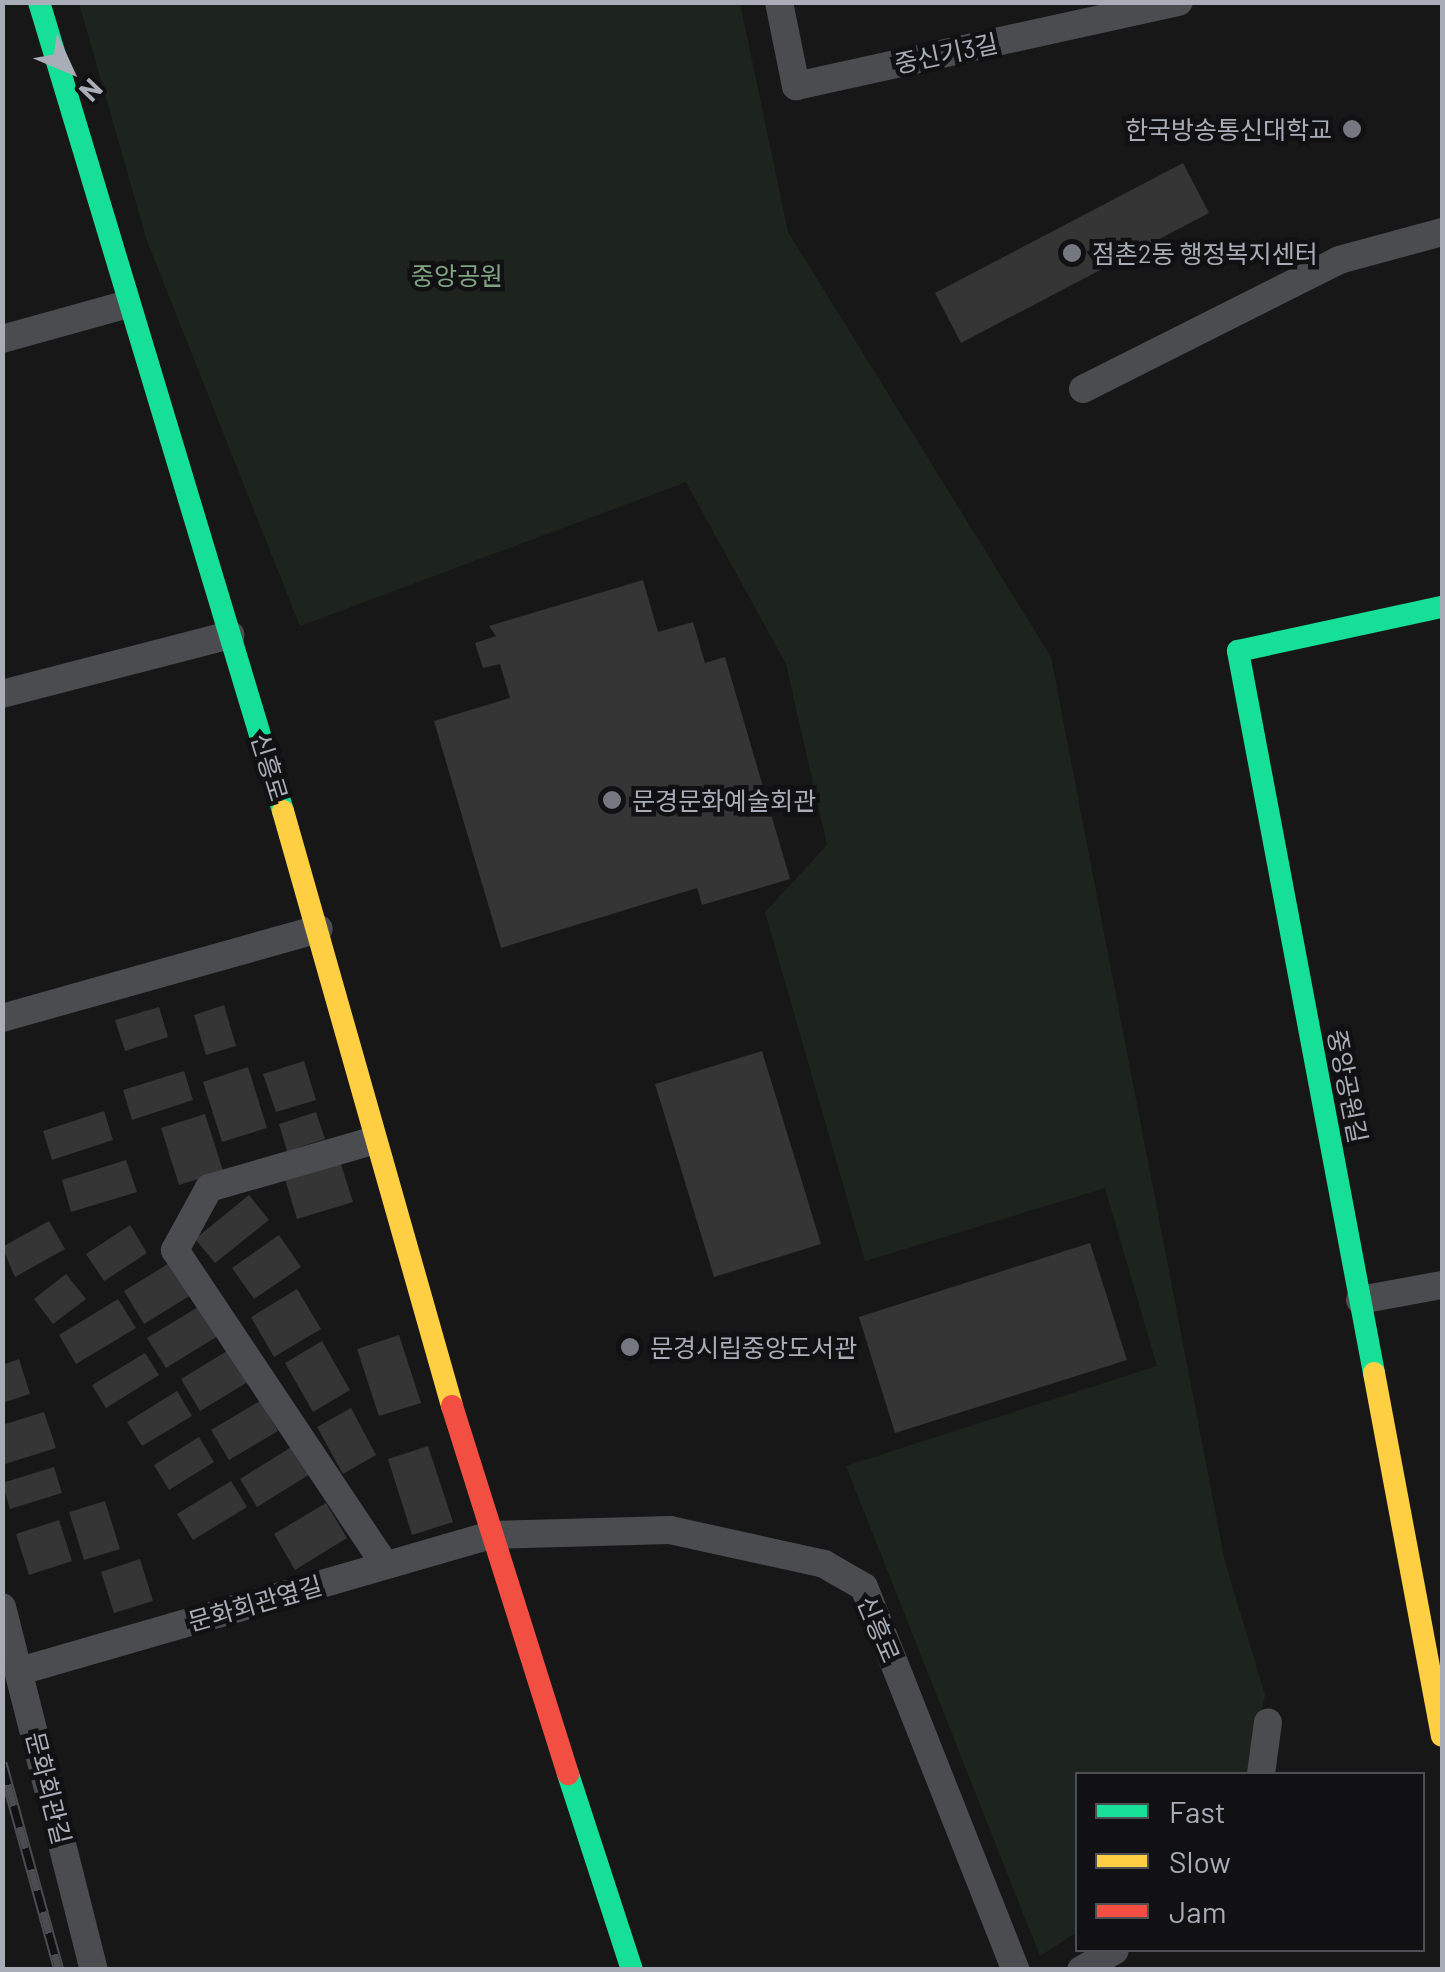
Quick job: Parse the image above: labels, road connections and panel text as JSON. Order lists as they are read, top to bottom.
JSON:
{
  "streets": {
    "street": [
      "중신기3길",
      "신흥로",
      "중앙공원길",
      "문화회관옆길",
      "문화회관길"
    ]
  },
  "crossings": [
    ["신흥로", "문화회관옆길"],
    ["문화회관옆길", "문화회관길"]
  ],
  "parks": ["중앙공원"],
  "places": [
    "한국방송통신대학교",
    "점촌2동 행정복지센터",
    "문경문화예술회관",
    "문경시립중앙도서관"
  ],
  "legend": ["Fast", "Slow", "Jam"],
  "north": "bottom right"
}
